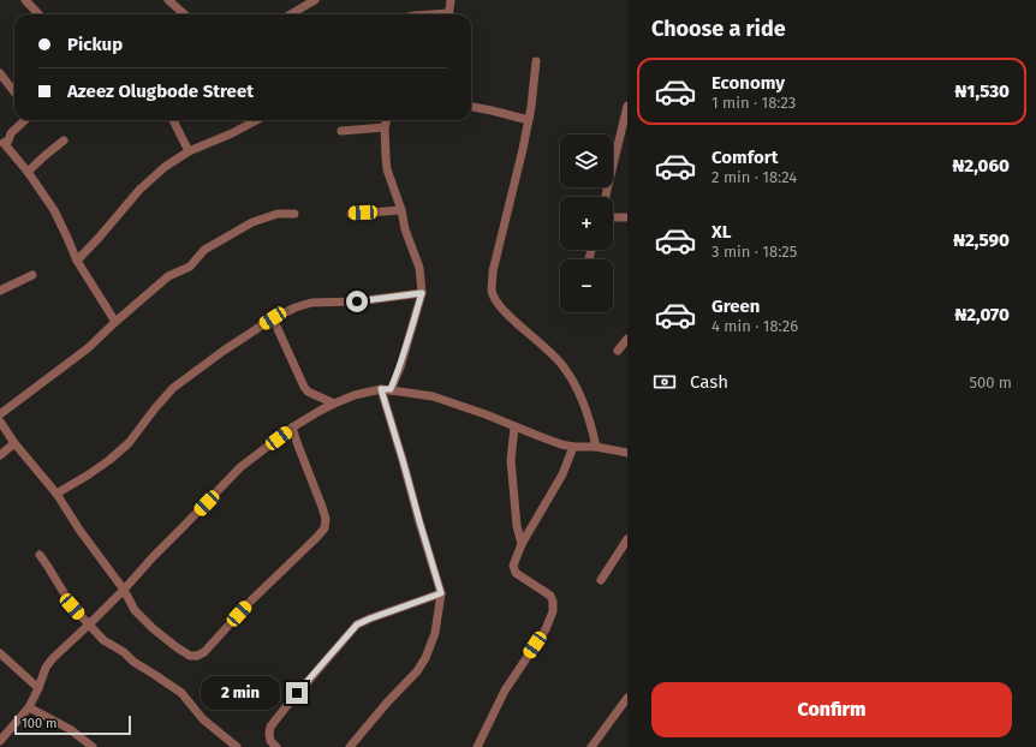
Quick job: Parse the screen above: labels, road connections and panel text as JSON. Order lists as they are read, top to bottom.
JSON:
{
  "scale_bar": "100 m",
  "page": {
    "heading": "Choose a ride",
    "banner": ["Pickup", "Azeez Olugbode Street"],
    "list": [
      {
        "name": "Economy",
        "note": "1 min · 18:23",
        "value": "₦1,530"
      },
      {
        "name": "Comfort",
        "note": "2 min · 18:24",
        "value": "₦2,060"
      },
      {
        "name": "XL",
        "note": "3 min · 18:25",
        "value": "₦2,590"
      },
      {
        "name": "Green",
        "note": "4 min · 18:26",
        "value": "₦2,070"
      }
    ],
    "map_buttons": ["+", "−"],
    "pay": ["Cash", "500 m"],
    "buttons": "Confirm",
    "bubble": "2 min",
    "scale": "100 m"
  }
}
